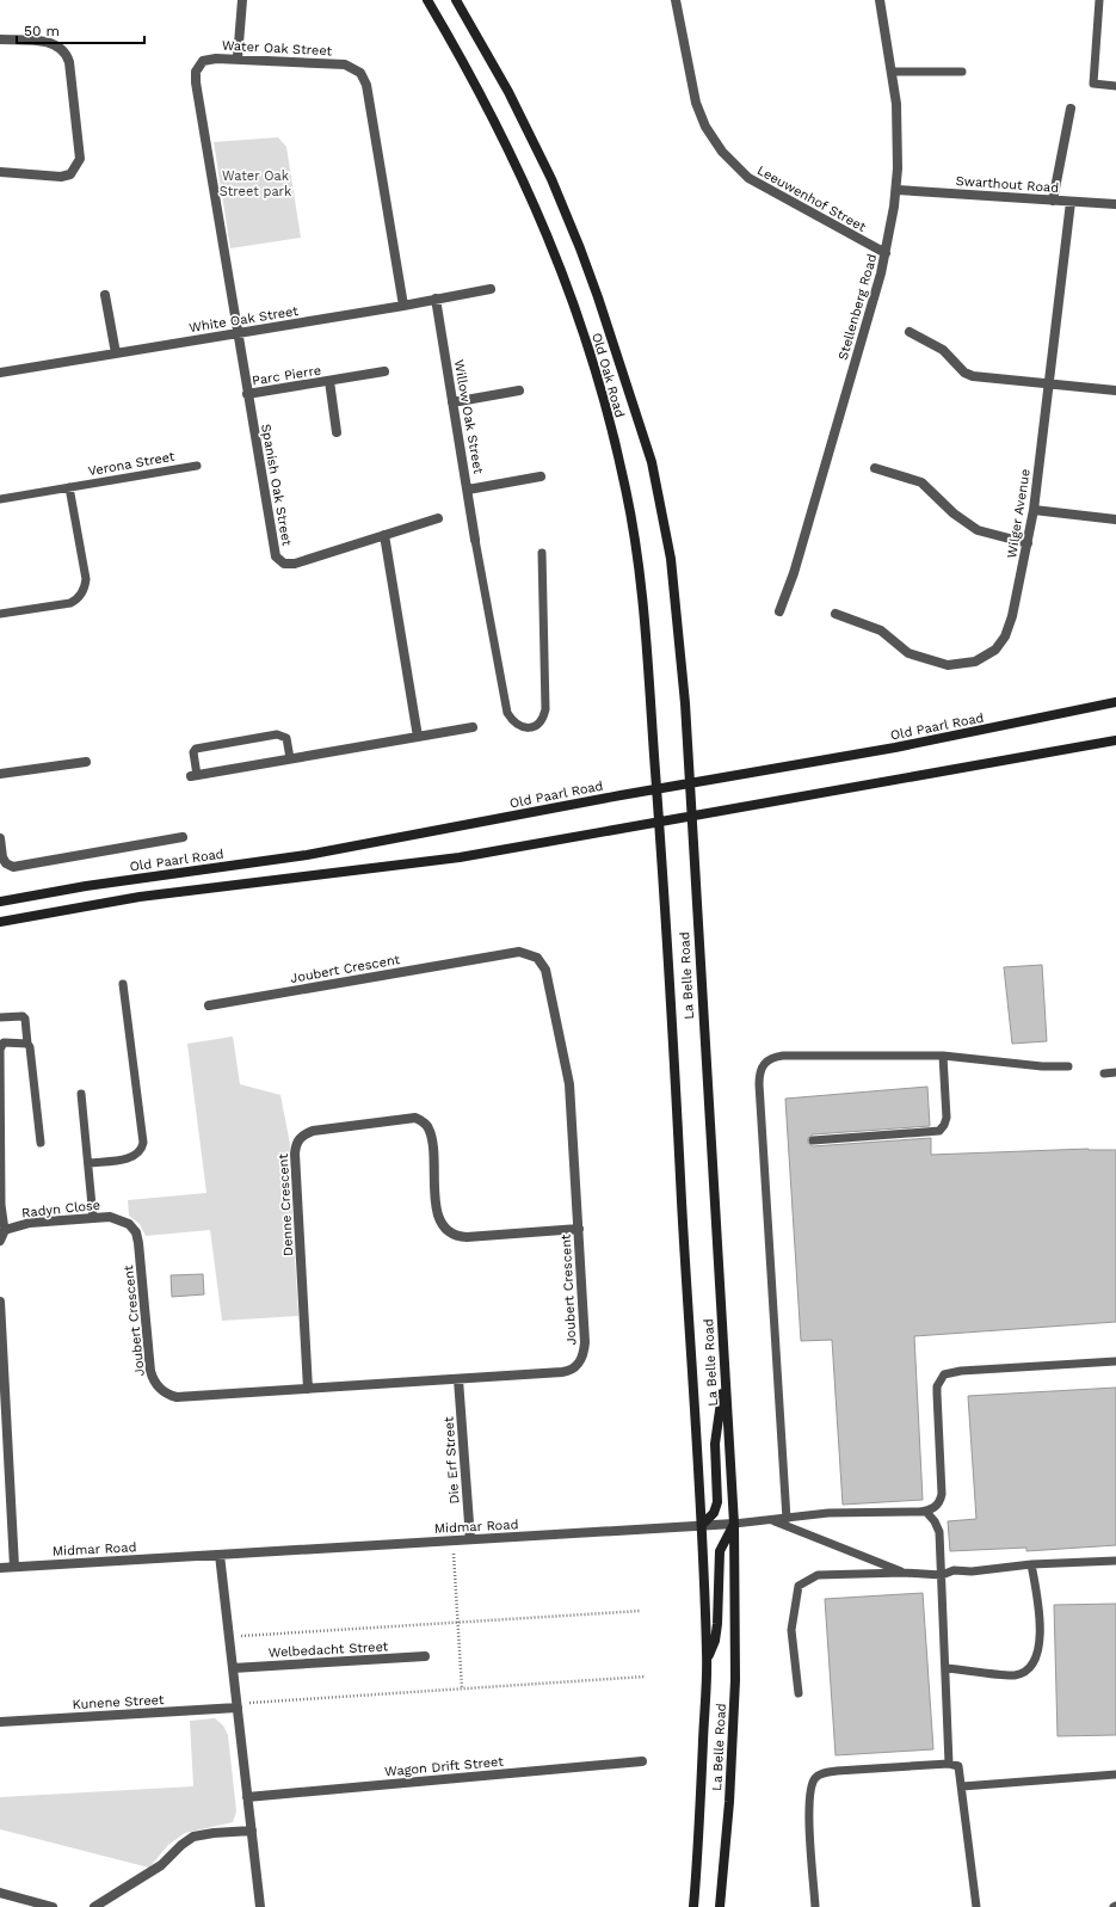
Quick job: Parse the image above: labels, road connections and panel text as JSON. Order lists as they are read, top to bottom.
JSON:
{
  "streets": {
    "main road": ["Old Oak Road", "Old Paarl Road", "La Belle Road"],
    "street": [
      "Water Oak Street",
      "Swarthout Road",
      "Leeuwenhof Street",
      "Stellenberg Road",
      "White Oak Street",
      "Parc Pierre",
      "Willow Oak Street",
      "Spanish Oak Street",
      "Wilger Avenue",
      "Joubert Crescent",
      "Denne Crescent",
      "Radyn Close",
      "Die Erf Street",
      "Midmar Road",
      "Welbedacht Street",
      "Kunene Street",
      "Wagon Drift Street"
    ],
    "lane": ["Verona Street"]
  },
  "crossings": [
    ["Water Oak Street", "White Oak Street"],
    ["Water Oak Street", "Spanish Oak Street"],
    ["Swarthout Road", "Stellenberg Road"],
    ["Swarthout Road", "Wilger Avenue"],
    ["Leeuwenhof Street", "Stellenberg Road"],
    ["White Oak Street", "Willow Oak Street"],
    ["White Oak Street", "Spanish Oak Street"],
    ["Parc Pierre", "Spanish Oak Street"],
    ["Old Oak Road", "Old Paarl Road"],
    ["Old Oak Road", "La Belle Road"],
    ["Joubert Crescent", "Denne Crescent"],
    ["Joubert Crescent", "Radyn Close"],
    ["Joubert Crescent", "Die Erf Street"],
    ["La Belle Road", "Midmar Road"],
    ["Die Erf Street", "Midmar Road"]
  ],
  "parks": ["Water Oak Street park"],
  "scale_bar": "50 m"
}
